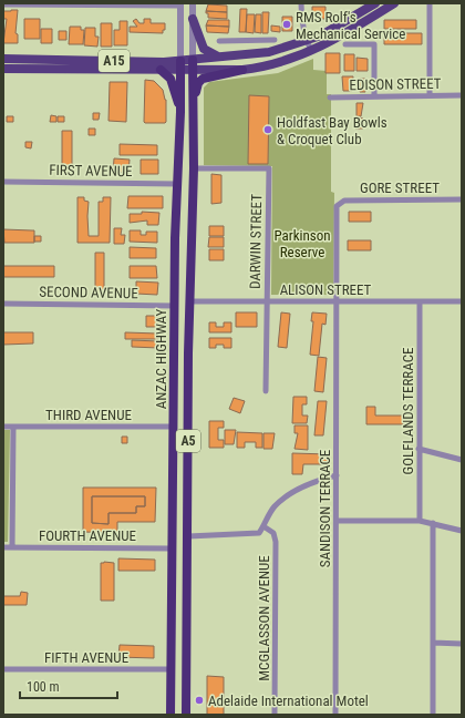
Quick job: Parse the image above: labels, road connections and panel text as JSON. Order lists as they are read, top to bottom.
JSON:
{
  "streets": {
    "highway": ["ANZAC HIGHWAY", "A5"],
    "main road": ["A15"],
    "street": [
      "EDISON STREET",
      "FIRST AVENUE",
      "GORE STREET",
      "DARWIN STREET",
      "ALISON STREET",
      "SECOND AVENUE",
      "GOLFLANDS TERRACE",
      "THIRD AVENUE",
      "SANDISON TERRACE",
      "FOURTH AVENUE",
      "MCGLASSON AVENUE",
      "FIFTH AVENUE"
    ]
  },
  "crossings": [
    ["A15", "ANZAC HIGHWAY"],
    ["FIRST AVENUE", "ANZAC HIGHWAY"],
    ["GORE STREET", "SANDISON TERRACE"],
    ["DARWIN STREET", "ALISON STREET"],
    ["DARWIN STREET", "ANZAC HIGHWAY"],
    ["ALISON STREET", "ANZAC HIGHWAY"],
    ["ALISON STREET", "GOLFLANDS TERRACE"],
    ["ALISON STREET", "SANDISON TERRACE"],
    ["SECOND AVENUE", "ANZAC HIGHWAY"],
    ["ANZAC HIGHWAY", "THIRD AVENUE"],
    ["ANZAC HIGHWAY", "FOURTH AVENUE"],
    ["ANZAC HIGHWAY", "FIFTH AVENUE"]
  ],
  "parks": ["Parkinson Reserve"],
  "places": ["RMS Rolf's Mechanical Service", "Holdfast Bay Bowls & Croquet Club", "Adelaide International Motel"],
  "scale_bar": "100 m"
}
